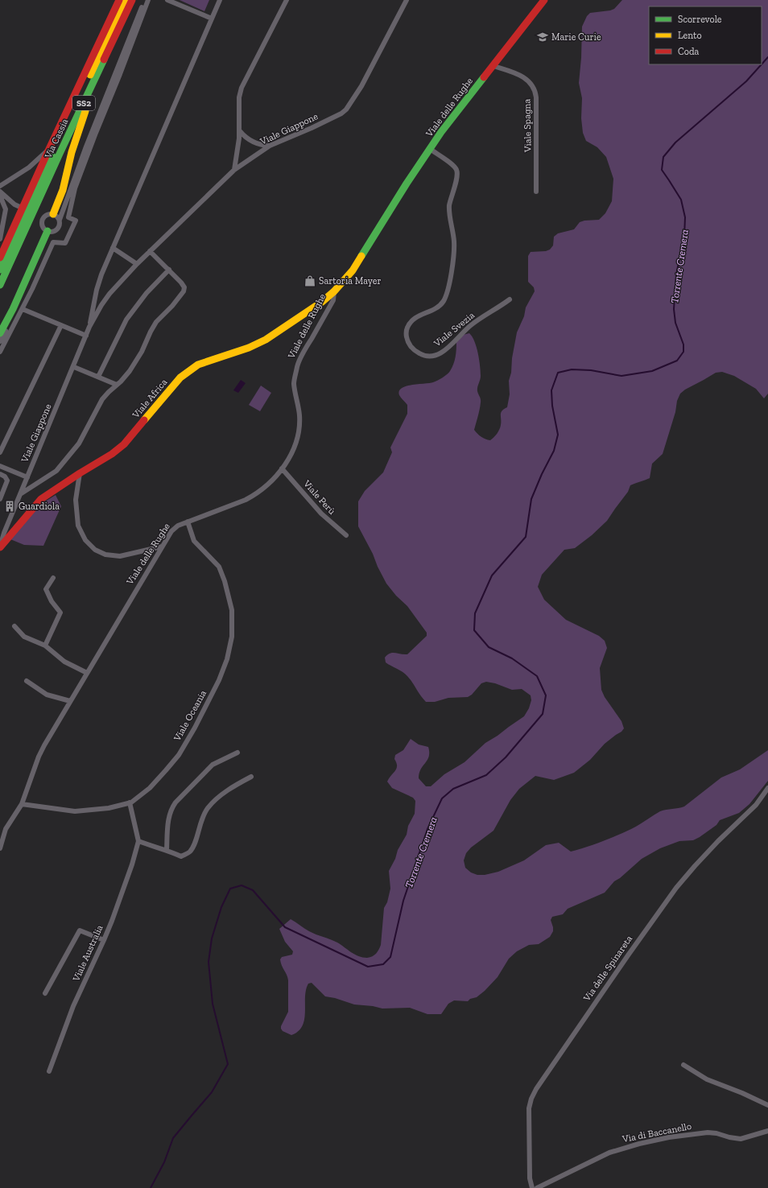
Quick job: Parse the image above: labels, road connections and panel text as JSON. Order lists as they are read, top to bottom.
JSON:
{
  "streets": {
    "main road": [
      "SS2",
      "Viale delle Rughe",
      "Via Cassia",
      "Viale Africa"
    ],
    "street": [
      "Viale Spagna",
      "Viale Giappone",
      "Viale Svezia",
      "Viale Perù",
      "Viale Oceania",
      "Viale Australia",
      "Via delle Spinareta",
      "Via di Baccanello"
    ]
  },
  "crossings": [
    ["Viale delle Rughe", "Viale Spagna"],
    ["Viale delle Rughe", "Viale Svezia"],
    ["Viale delle Rughe", "Viale Africa"],
    ["Viale delle Rughe", "Viale Perù"],
    ["Viale delle Rughe", "Viale Oceania"],
    ["Viale Giappone", "Viale Africa"],
    ["Viale Oceania", "Viale Australia"]
  ],
  "water": ["Torrente Cremera"],
  "places": {
    "school or university": ["Marie Curie"],
    "shop": ["Sartoria Mayer"],
    "building": ["Guardiola"]
  },
  "legend": ["Scorrevole", "Lento", "Coda"]
}
